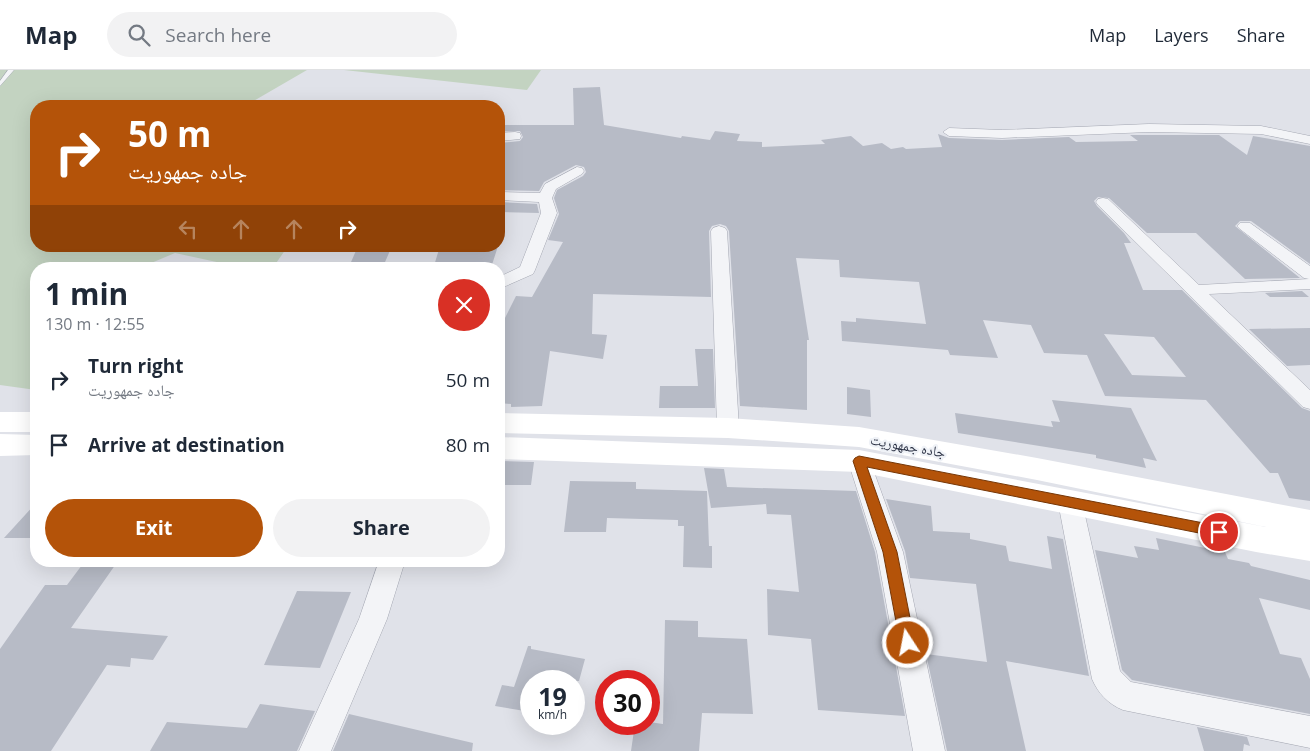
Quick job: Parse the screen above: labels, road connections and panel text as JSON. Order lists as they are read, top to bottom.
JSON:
{
  "streets": {
    "main road": ["جاده جمهوریت"]
  },
  "page": {
    "header": "Map",
    "search": "Search here",
    "nav": ["Map", "Layers", "Share"],
    "turn": ["50 m", "جاده جمهوریت"],
    "heading": ["1 min", "130 m · 12:55"],
    "list": [
      {
        "name": "Turn right",
        "note": "جاده جمهوریت",
        "value": "50 m"
      },
      {
        "name": "Arrive at destination",
        "value": "80 m"
      }
    ],
    "buttons": ["Exit", "Share"],
    "speed": "19 km/h",
    "limit": "30"
  }
}
